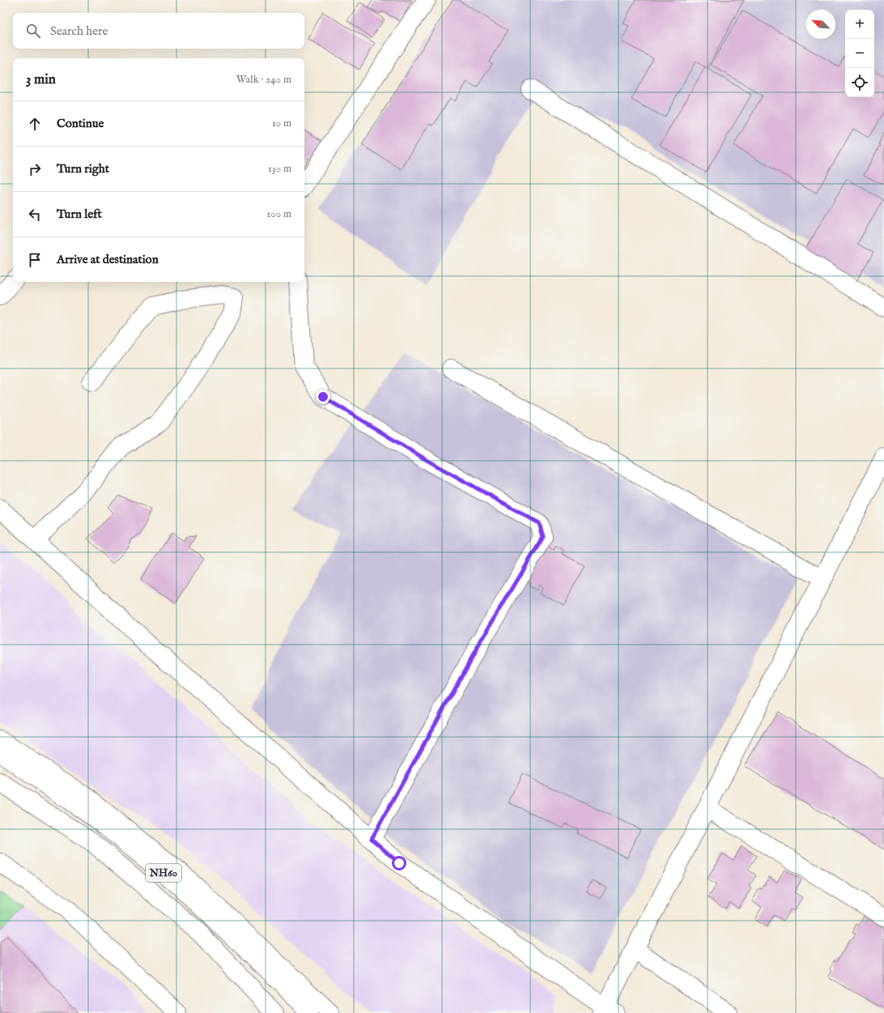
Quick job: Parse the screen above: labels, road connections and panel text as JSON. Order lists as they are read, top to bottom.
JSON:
{
  "streets": {
    "main road": ["NH60"]
  },
  "north": "top left",
  "page": {
    "map_buttons": ["+", "−"],
    "search": "Search here",
    "heading": ["3 min", "Walk · 240 m"],
    "list": [
      ["Continue", "10 m"],
      ["Turn right", "130 m"],
      ["Turn left", "100 m"],
      "Arrive at destination"
    ]
  }
}
